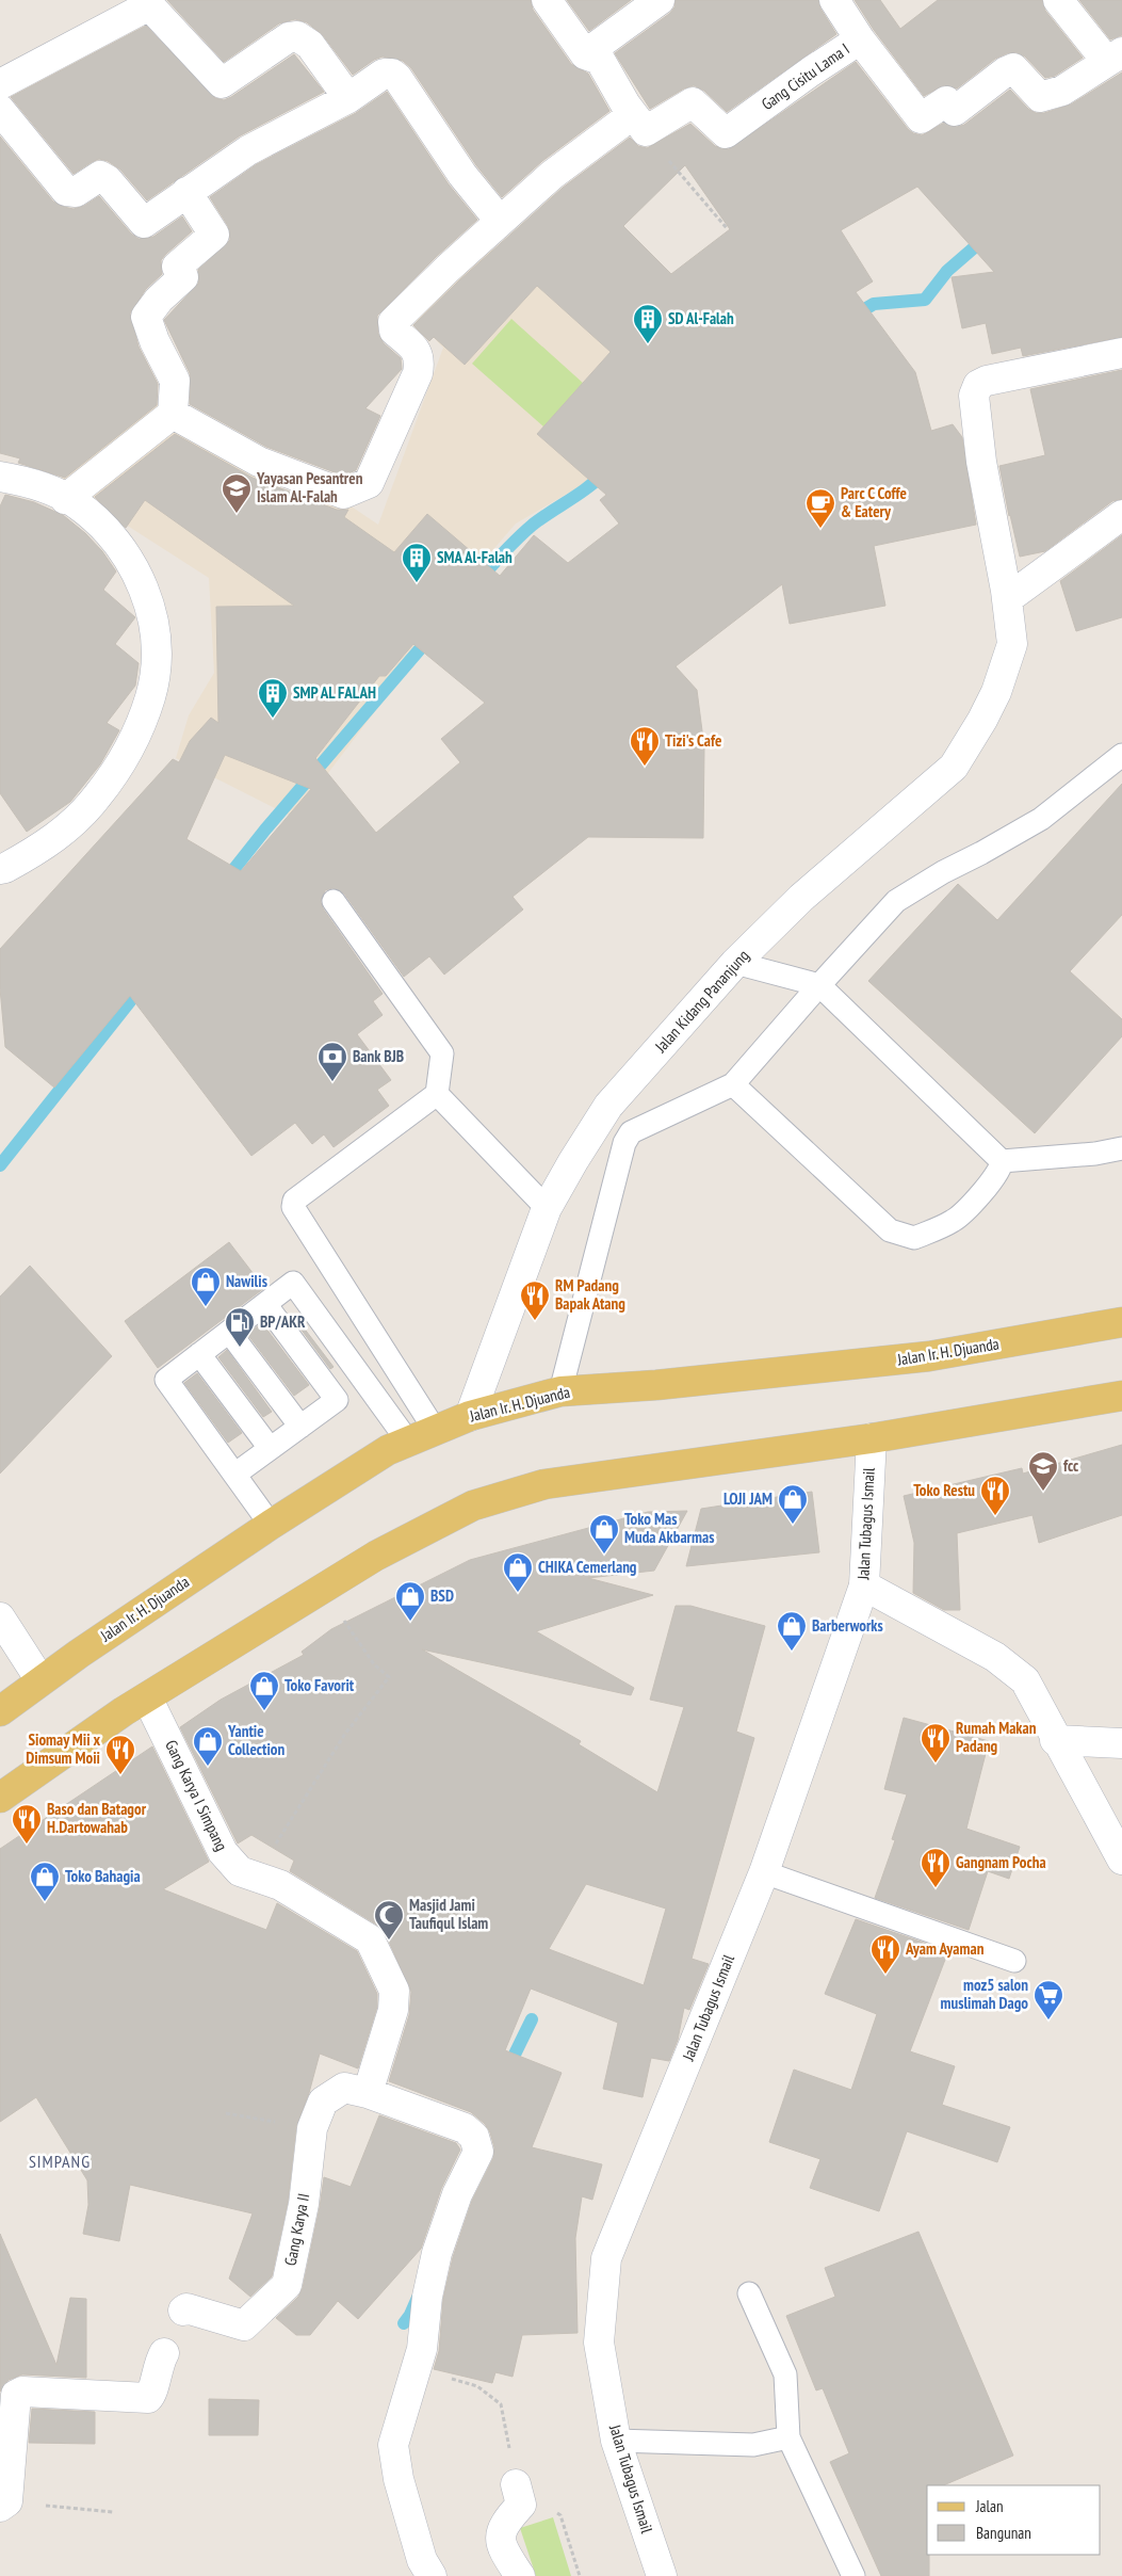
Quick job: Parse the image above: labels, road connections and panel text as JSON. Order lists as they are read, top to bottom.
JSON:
{
  "streets": {
    "main road": ["Jalan Ir. H. Djuanda"],
    "street": [
      "Gang Cisitu Lama I",
      "Jalan Kidang Pananjung",
      "Jalan Tubagus Ismail",
      "Gang Karya I Simpang",
      "Gang Karya II"
    ]
  },
  "crossings": [
    ["Jalan Kidang Pananjung", "Jalan Ir. H. Djuanda"],
    ["Gang Karya I Simpang", "Gang Karya II"]
  ],
  "districts": ["SIMPANG"],
  "places": {
    "building": ["SD Al-Falah", "SMA Al-Falah", "SMP AL FALAH"],
    "school or university": ["Yayasan Pesantren Islam Al-Falah", "fcc"],
    "cafe": ["Parc C Coffe & Eatery"],
    "restaurant": [
      "Tizi's Cafe",
      "RM Padang Bapak Atang",
      "Toko Restu",
      "Rumah Makan Padang",
      "Siomay Mii x Dimsum Moii",
      "Baso dan Batagor H.Dartowahab",
      "Gangnam Pocha",
      "Ayam Ayaman"
    ],
    "bank": ["Bank BJB"],
    "shop": [
      "Nawilis",
      "LOJI JAM",
      "Toko Mas Muda Akbarmas",
      "CHIKA Cemerlang",
      "BSD",
      "Barberworks",
      "Toko Favorit",
      "Yantie Collection",
      "Toko Bahagia"
    ],
    "fuel station": ["BP/AKR"],
    "mosque": ["Masjid Jami Taufiqul Islam"],
    "supermarket": ["moz5 salon muslimah Dago"]
  },
  "legend": ["Jalan", "Bangunan"]
}
